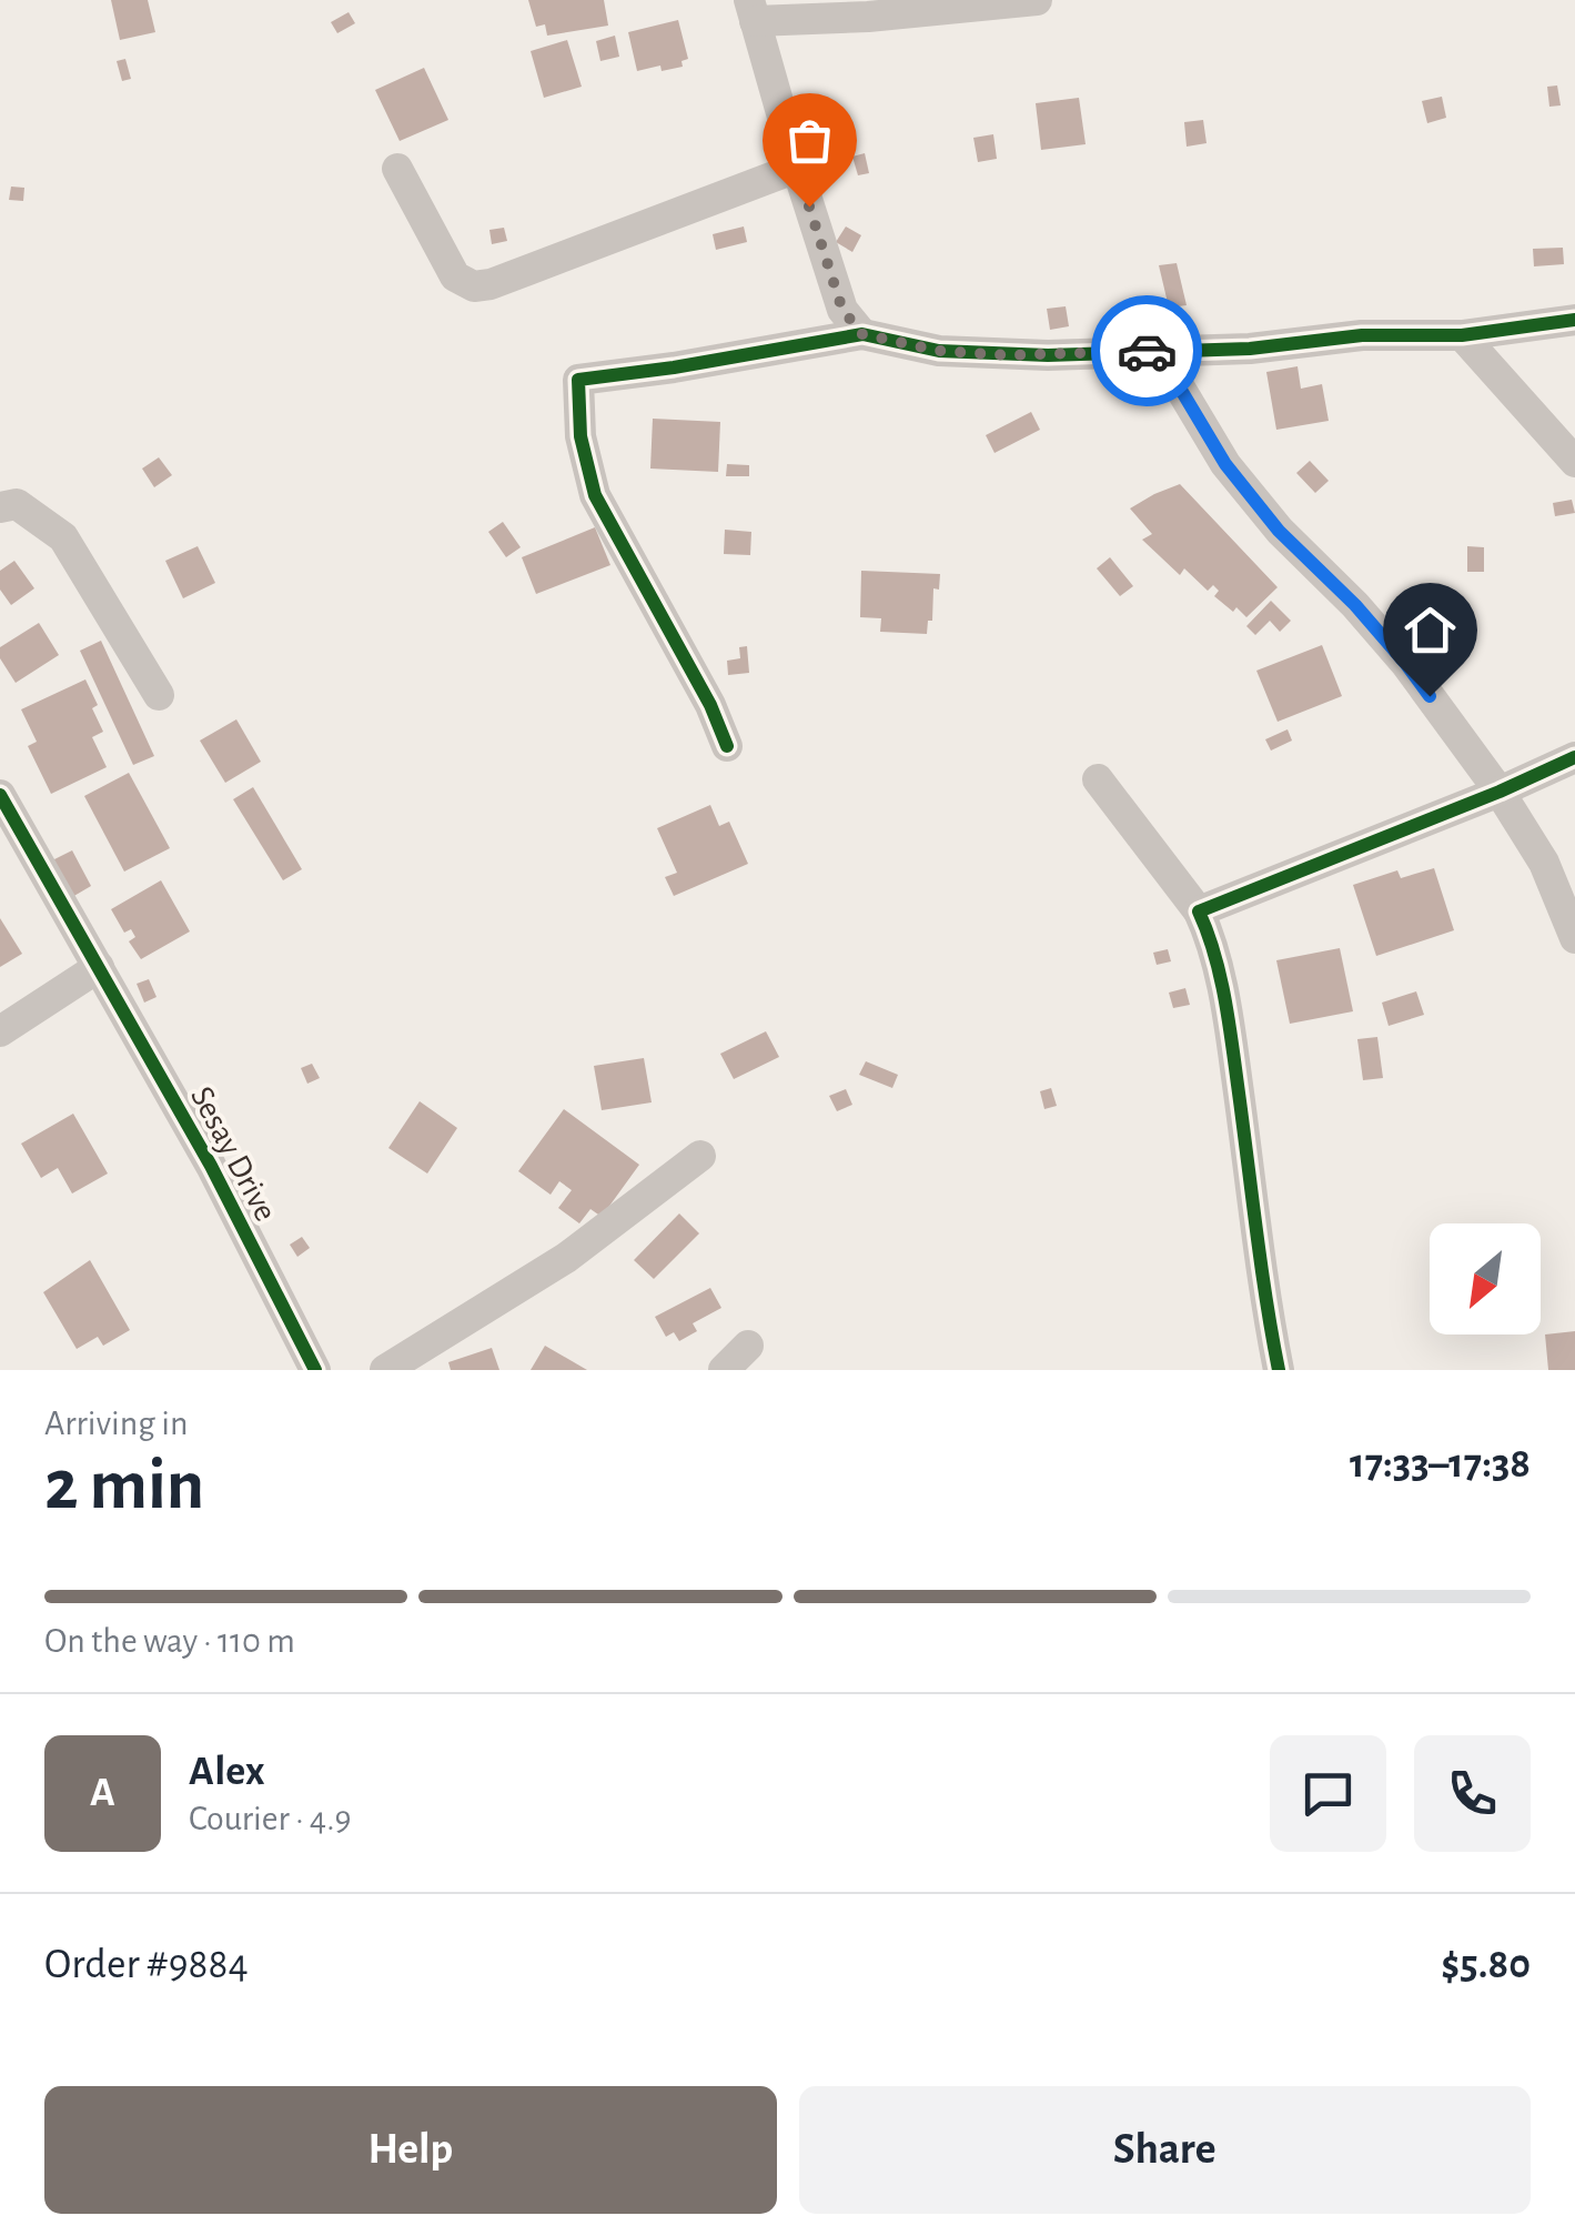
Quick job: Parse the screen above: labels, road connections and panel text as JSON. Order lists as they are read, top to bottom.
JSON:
{
  "streets": {
    "street": ["Sesay Drive"]
  },
  "north": "bottom left",
  "page": {
    "heading": ["2 min", "Arriving in", "17:33–17:38"],
    "panel": [
      "Alex",
      "Courier · 4.9",
      "Order #9884",
      "$5.80"
    ],
    "bar": "On the way · 110 m",
    "round": "A",
    "buttons": ["Help", "Share"]
  }
}
